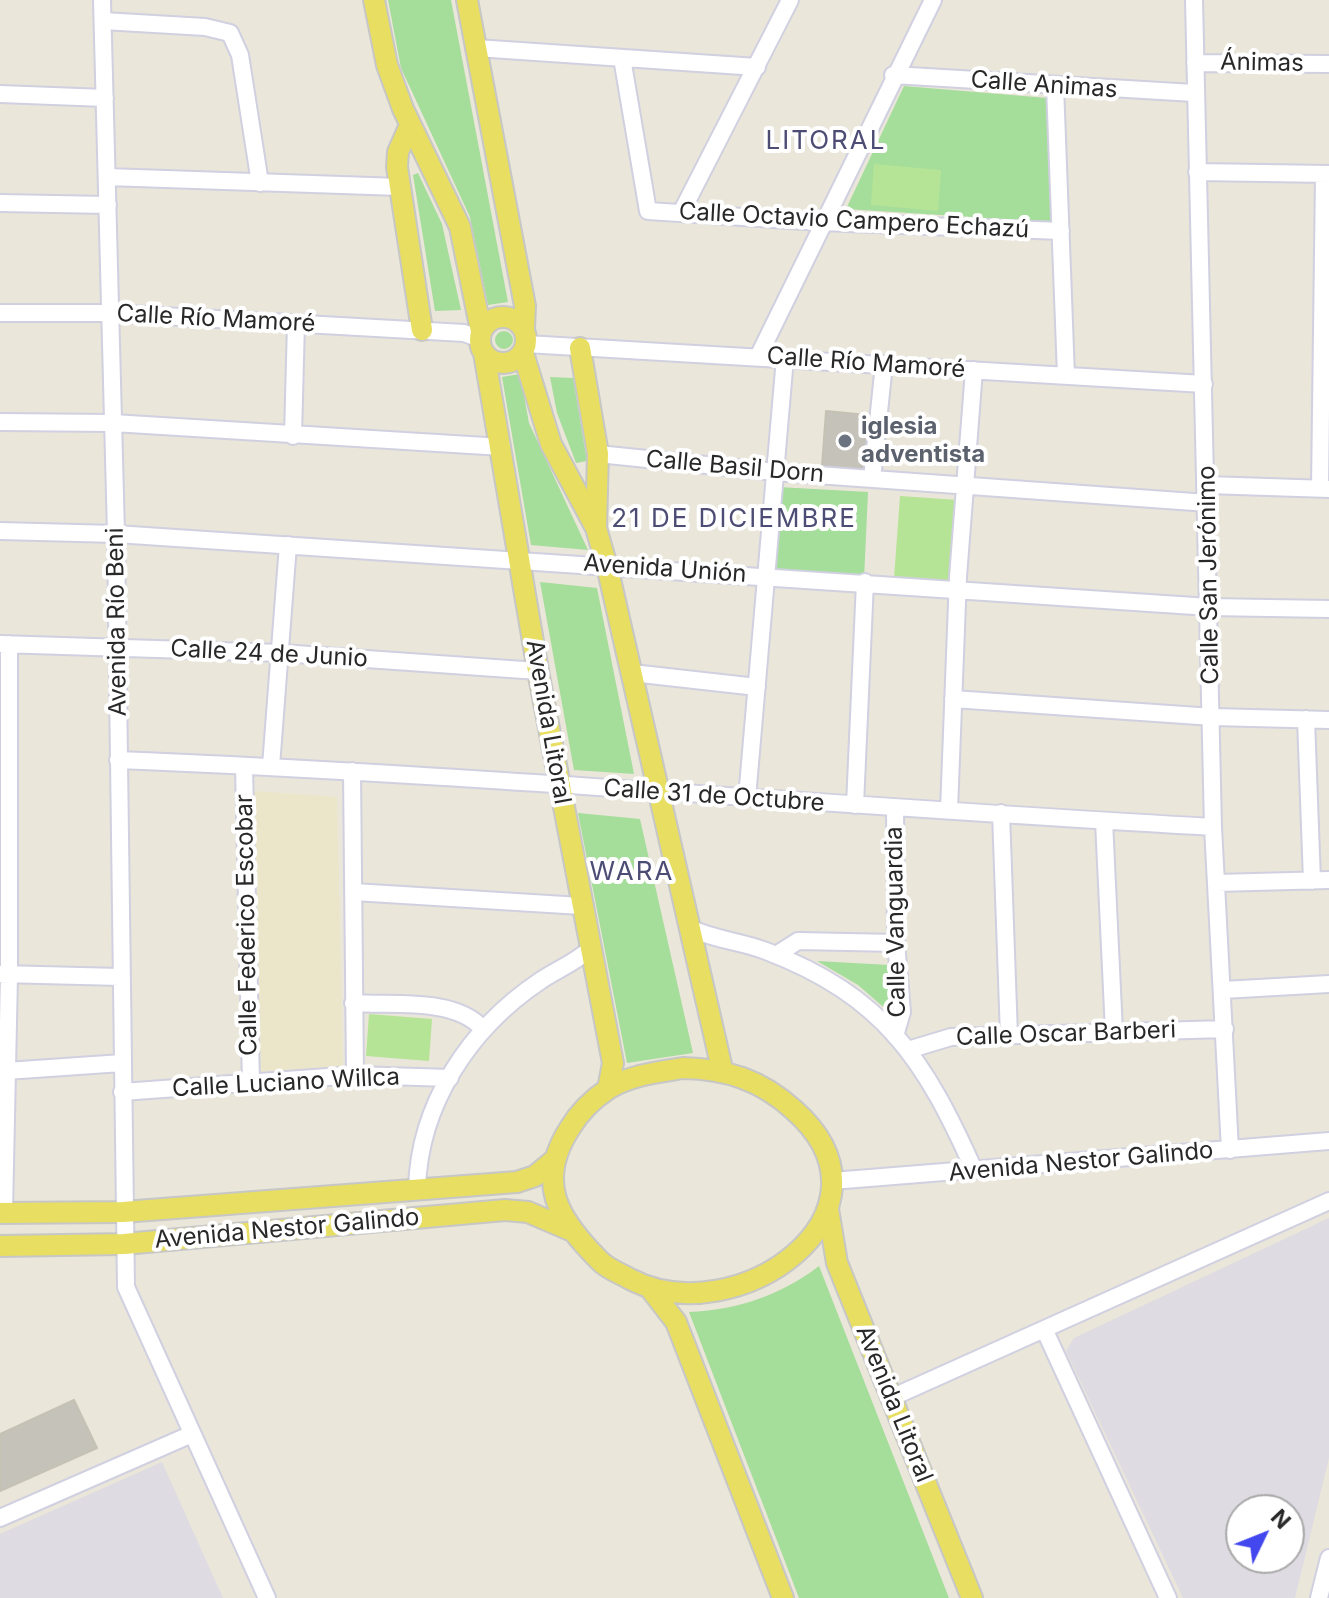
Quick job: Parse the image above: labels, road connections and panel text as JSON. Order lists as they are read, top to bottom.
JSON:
{
  "streets": {
    "main road": ["Avenida Litoral", "Avenida Nestor Galindo"],
    "street": [
      "Ánimas",
      "Calle Animas",
      "Calle Octavio Campero Echazú",
      "Calle Río Mamoré",
      "Calle Basil Dorn",
      "Avenida Unión",
      "Calle San Jerónimo",
      "Avenida Río Beni",
      "Calle 24 de Junio",
      "Calle 31 de Octubre",
      "Calle Vanguardia",
      "Calle Federico Escobar",
      "Calle Oscar Barberi",
      "Calle Luciano Willca"
    ]
  },
  "crossings": [
    ["Ánimas", "Calle San Jerónimo"],
    ["Calle Animas", "Calle San Jerónimo"],
    ["Calle Río Mamoré", "Calle San Jerónimo"],
    ["Calle Río Mamoré", "Avenida Río Beni"],
    ["Calle Río Mamoré", "Avenida Litoral"],
    ["Calle Basil Dorn", "Calle San Jerónimo"],
    ["Avenida Unión", "Calle San Jerónimo"],
    ["Avenida Unión", "Avenida Río Beni"],
    ["Avenida Unión", "Avenida Litoral"],
    ["Avenida Unión", "Calle Vanguardia"],
    ["Calle San Jerónimo", "Calle 31 de Octubre"],
    ["Calle San Jerónimo", "Calle Oscar Barberi"],
    ["Calle San Jerónimo", "Avenida Nestor Galindo"],
    ["Avenida Río Beni", "Calle 24 de Junio"],
    ["Avenida Río Beni", "Calle 31 de Octubre"],
    ["Avenida Río Beni", "Calle Luciano Willca"],
    ["Avenida Río Beni", "Avenida Nestor Galindo"],
    ["Calle 24 de Junio", "Avenida Litoral"],
    ["Avenida Litoral", "Calle 31 de Octubre"],
    ["Avenida Litoral", "Avenida Nestor Galindo"],
    ["Calle 31 de Octubre", "Calle Vanguardia"],
    ["Calle 31 de Octubre", "Calle Federico Escobar"],
    ["Calle Federico Escobar", "Calle Luciano Willca"]
  ],
  "districts": ["LITORAL", "21 DE DICIEMBRE", "WARA"],
  "places": ["iglesia adventista"],
  "north": "top right"
}
